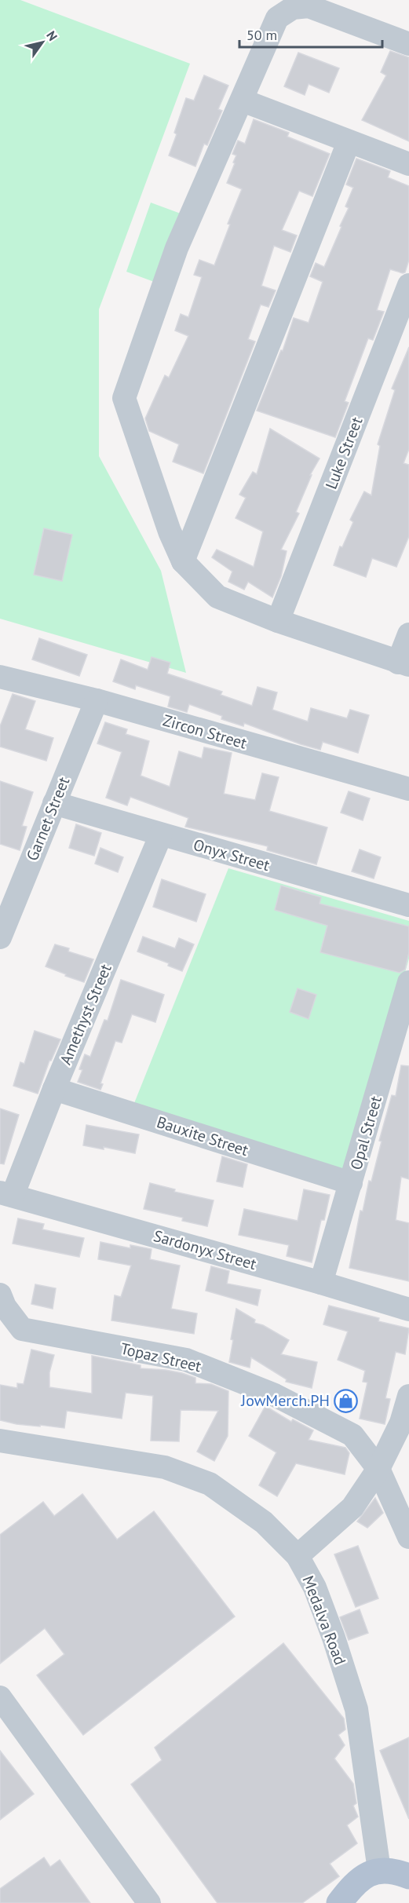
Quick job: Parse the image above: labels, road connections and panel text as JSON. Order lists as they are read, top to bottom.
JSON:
{
  "streets": {
    "street": [
      "Luke Street",
      "Zircon Street",
      "Garnet Street",
      "Onyx Street",
      "Amethyst Street",
      "Opal Street",
      "Bauxite Street",
      "Sardonyx Street",
      "Topaz Street",
      "Medalva Road"
    ]
  },
  "crossings": [
    ["Zircon Street", "Garnet Street"],
    ["Garnet Street", "Onyx Street"],
    ["Onyx Street", "Amethyst Street"],
    ["Amethyst Street", "Bauxite Street"],
    ["Amethyst Street", "Sardonyx Street"],
    ["Opal Street", "Bauxite Street"],
    ["Opal Street", "Sardonyx Street"]
  ],
  "places": {
    "shop": ["JowMerch.PH"]
  },
  "scale_bar": "50 m",
  "north": "top right"
}
